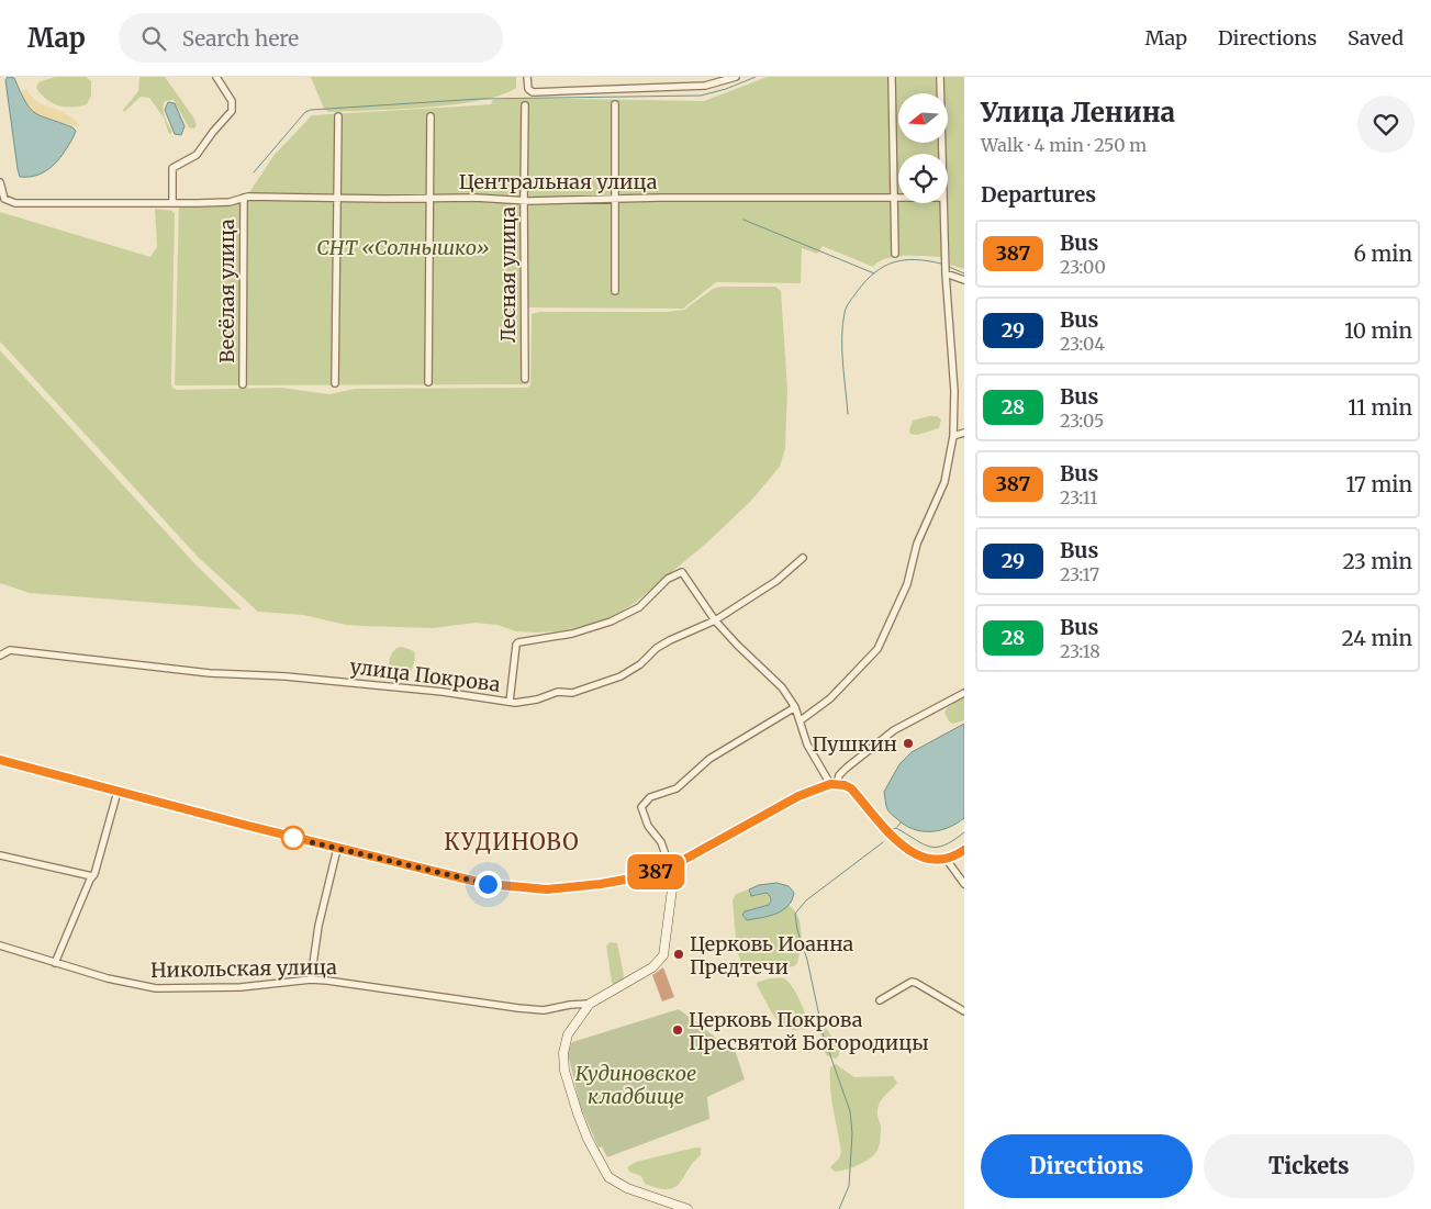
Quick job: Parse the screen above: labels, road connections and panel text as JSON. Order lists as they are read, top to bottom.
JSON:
{
  "streets": {
    "street": [
      "Центральная улица",
      "Лесная улица",
      "Весёлая улица",
      "улица Покрова",
      "Никольская улица"
    ]
  },
  "crossings": [
    ["Центральная улица", "Лесная улица"],
    ["Центральная улица", "Весёлая улица"]
  ],
  "districts": ["КУДИНОВО"],
  "parks": ["СНТ «Солнышко»", "Кудиновское кладбище"],
  "places": ["Пушкин", "Церковь Иоанна Предтечи", "Церковь Покрова Пресвятой Богородицы"],
  "lines": ["bus line 387"],
  "north": "left",
  "page": {
    "header": "Map",
    "search": "Search here",
    "nav": ["Map", "Directions", "Saved"],
    "on_map": "387",
    "heading": [
      ["Улица Ленина", "Walk · 4 min · 250 m"],
      "Departures"
    ],
    "list": [
      {
        "mark": "387",
        "name": "Bus",
        "note": "23:00",
        "value": "6 min"
      },
      {
        "mark": "29",
        "name": "Bus",
        "note": "23:04",
        "value": "10 min"
      },
      {
        "mark": "28",
        "name": "Bus",
        "note": "23:05",
        "value": "11 min"
      },
      {
        "mark": "387",
        "name": "Bus",
        "note": "23:11",
        "value": "17 min"
      },
      {
        "mark": "29",
        "name": "Bus",
        "note": "23:17",
        "value": "23 min"
      },
      {
        "mark": "28",
        "name": "Bus",
        "note": "23:18",
        "value": "24 min"
      }
    ],
    "buttons": ["Directions", "Tickets"]
  }
}
